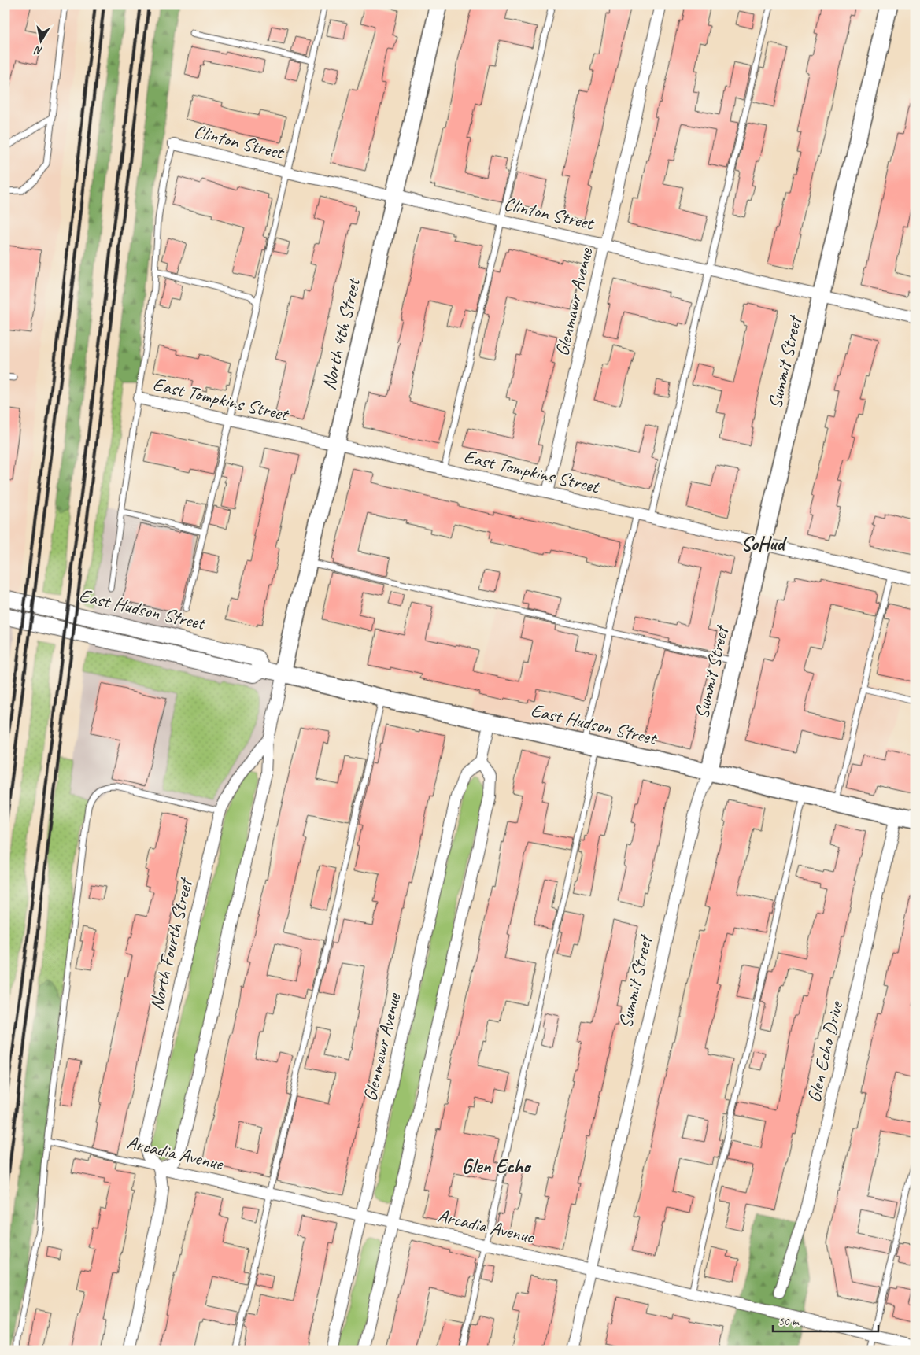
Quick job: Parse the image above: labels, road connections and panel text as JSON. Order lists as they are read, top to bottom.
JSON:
{
  "streets": {
    "main road": ["North 4th Street", "Summit Street", "East Hudson Street"],
    "street": [
      "Clinton Street",
      "Glenmawr Avenue",
      "East Tompkins Street",
      "North Fourth Street",
      "Glen Echo Drive",
      "Arcadia Avenue"
    ]
  },
  "crossings": [
    ["Clinton Street", "Glenmawr Avenue"],
    ["Clinton Street", "North 4th Street"],
    ["Clinton Street", "Summit Street"],
    ["Glenmawr Avenue", "East Tompkins Street"],
    ["Glenmawr Avenue", "Arcadia Avenue"],
    ["North 4th Street", "East Tompkins Street"],
    ["North 4th Street", "East Hudson Street"],
    ["North 4th Street", "North Fourth Street"],
    ["Summit Street", "East Tompkins Street"],
    ["Summit Street", "East Hudson Street"],
    ["Summit Street", "Arcadia Avenue"],
    ["East Hudson Street", "North Fourth Street"],
    ["East Hudson Street", "Glen Echo Drive"],
    ["North Fourth Street", "Arcadia Avenue"]
  ],
  "districts": ["SoHud", "Glen Echo"],
  "scale_bar": "50 m",
  "north": "bottom"
}
